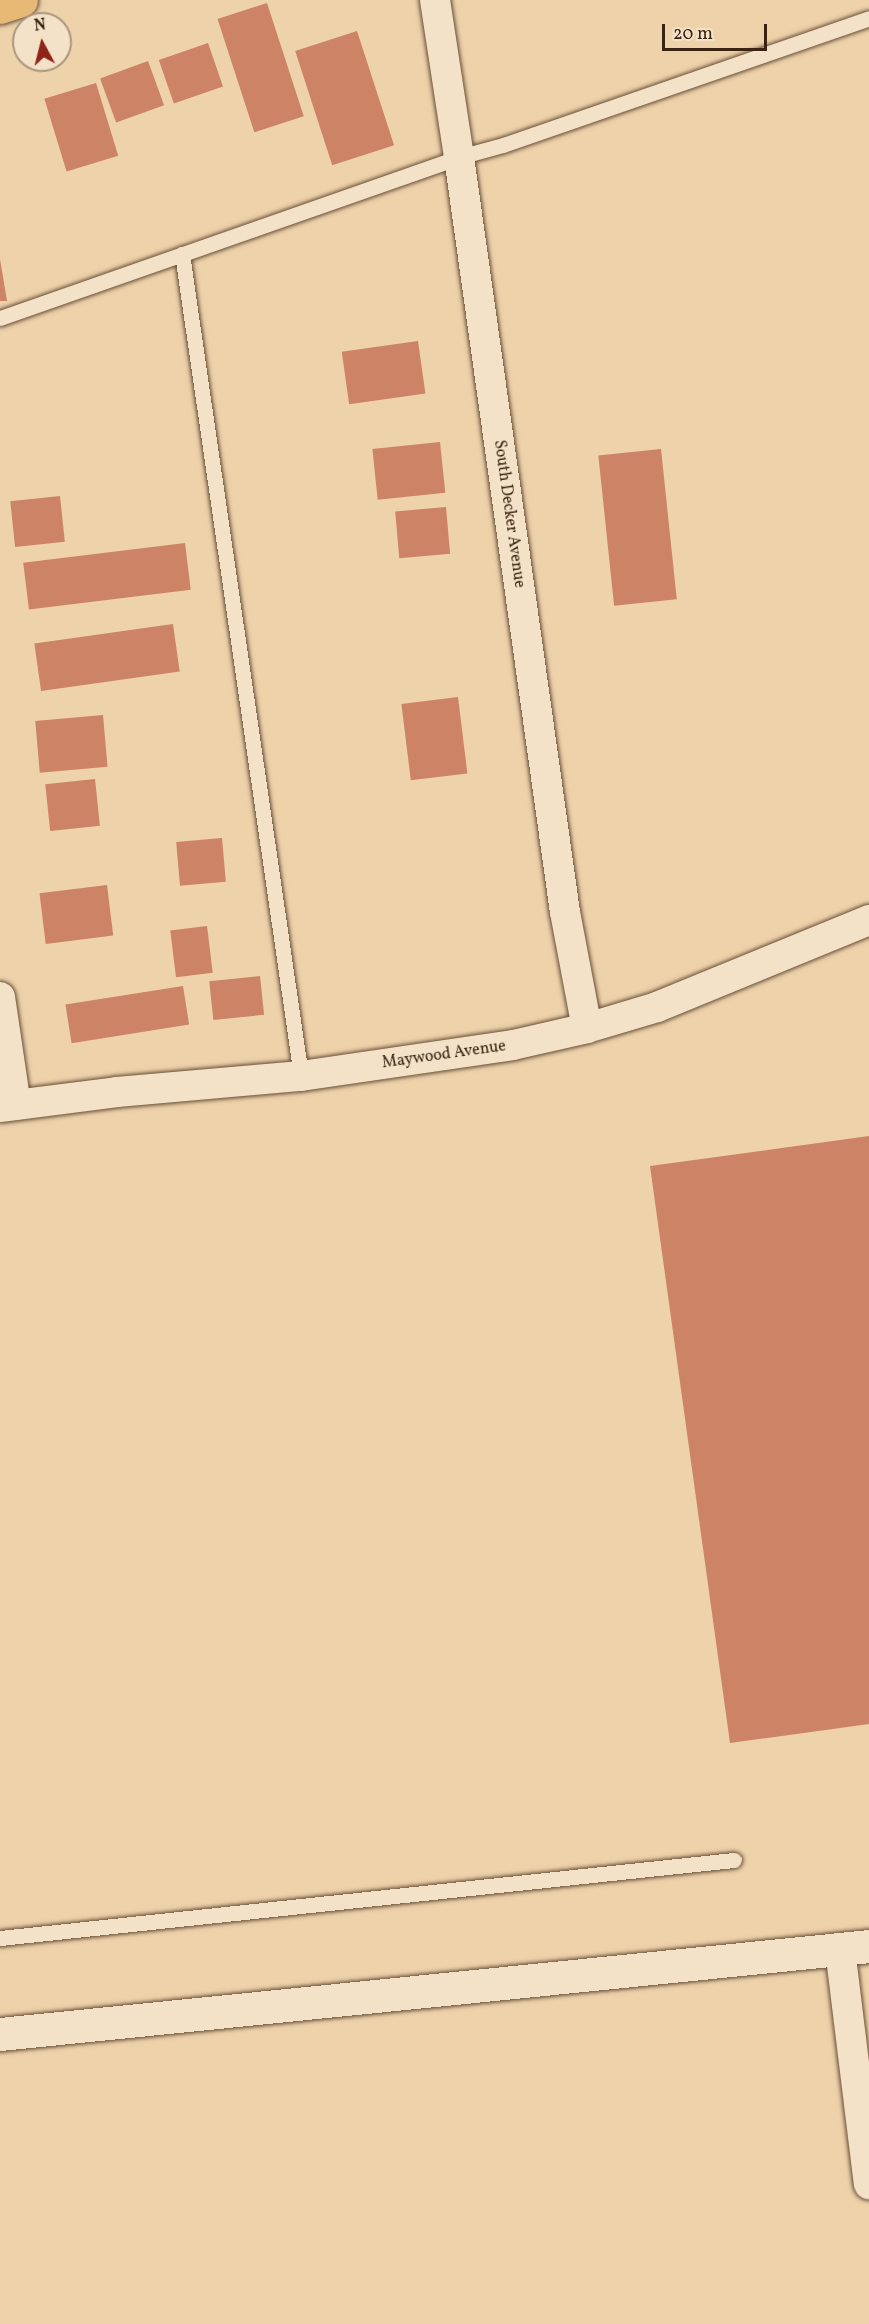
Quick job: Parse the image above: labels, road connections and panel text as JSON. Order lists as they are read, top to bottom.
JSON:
{
  "streets": {
    "street": ["South Decker Avenue", "Maywood Avenue"]
  },
  "crossings": [
    ["South Decker Avenue", "Maywood Avenue"]
  ],
  "scale_bar": "20 m",
  "north": "top"
}
